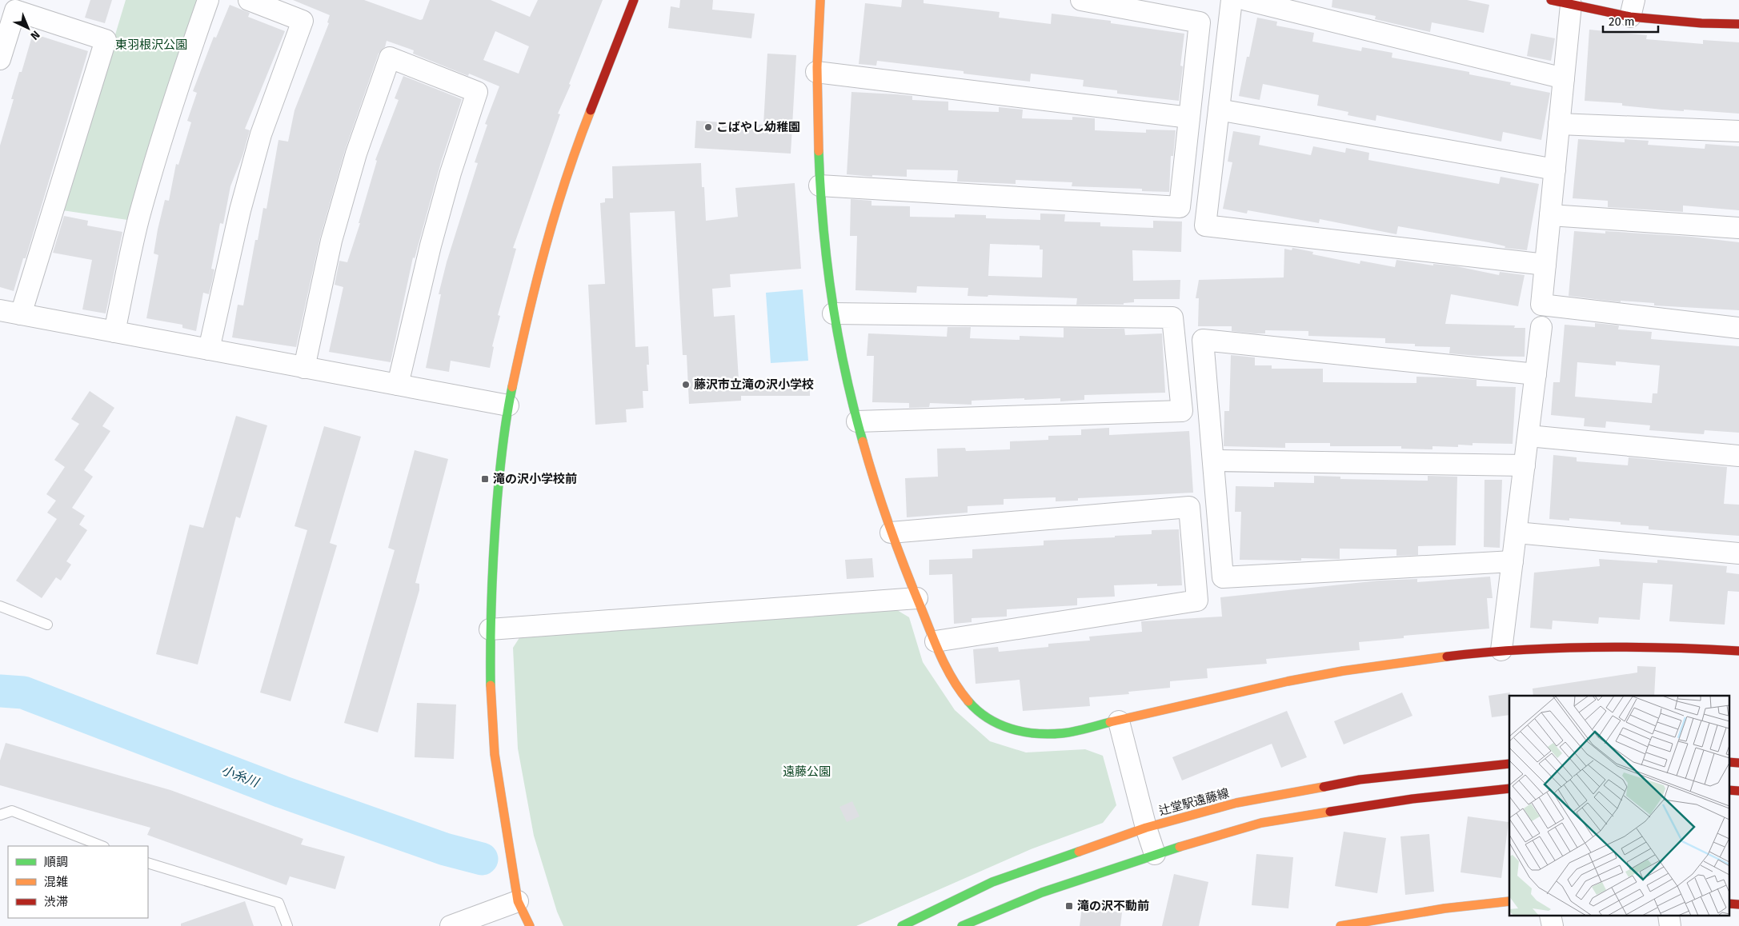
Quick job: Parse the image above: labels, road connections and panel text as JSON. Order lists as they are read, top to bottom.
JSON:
{
  "streets": {
    "street": ["辻堂駅遠藤線"]
  },
  "water": ["小糸川"],
  "parks": ["東羽根沢公園", "遠藤公園"],
  "places": {
    "other": ["こばやし幼稚園", "藤沢市立滝の沢小学校"],
    "transit": ["滝の沢小学校前", "滝の沢不動前"]
  },
  "legend": ["順調", "混雑", "渋滞"],
  "scale_bar": "20 m",
  "north": "bottom right"
}
